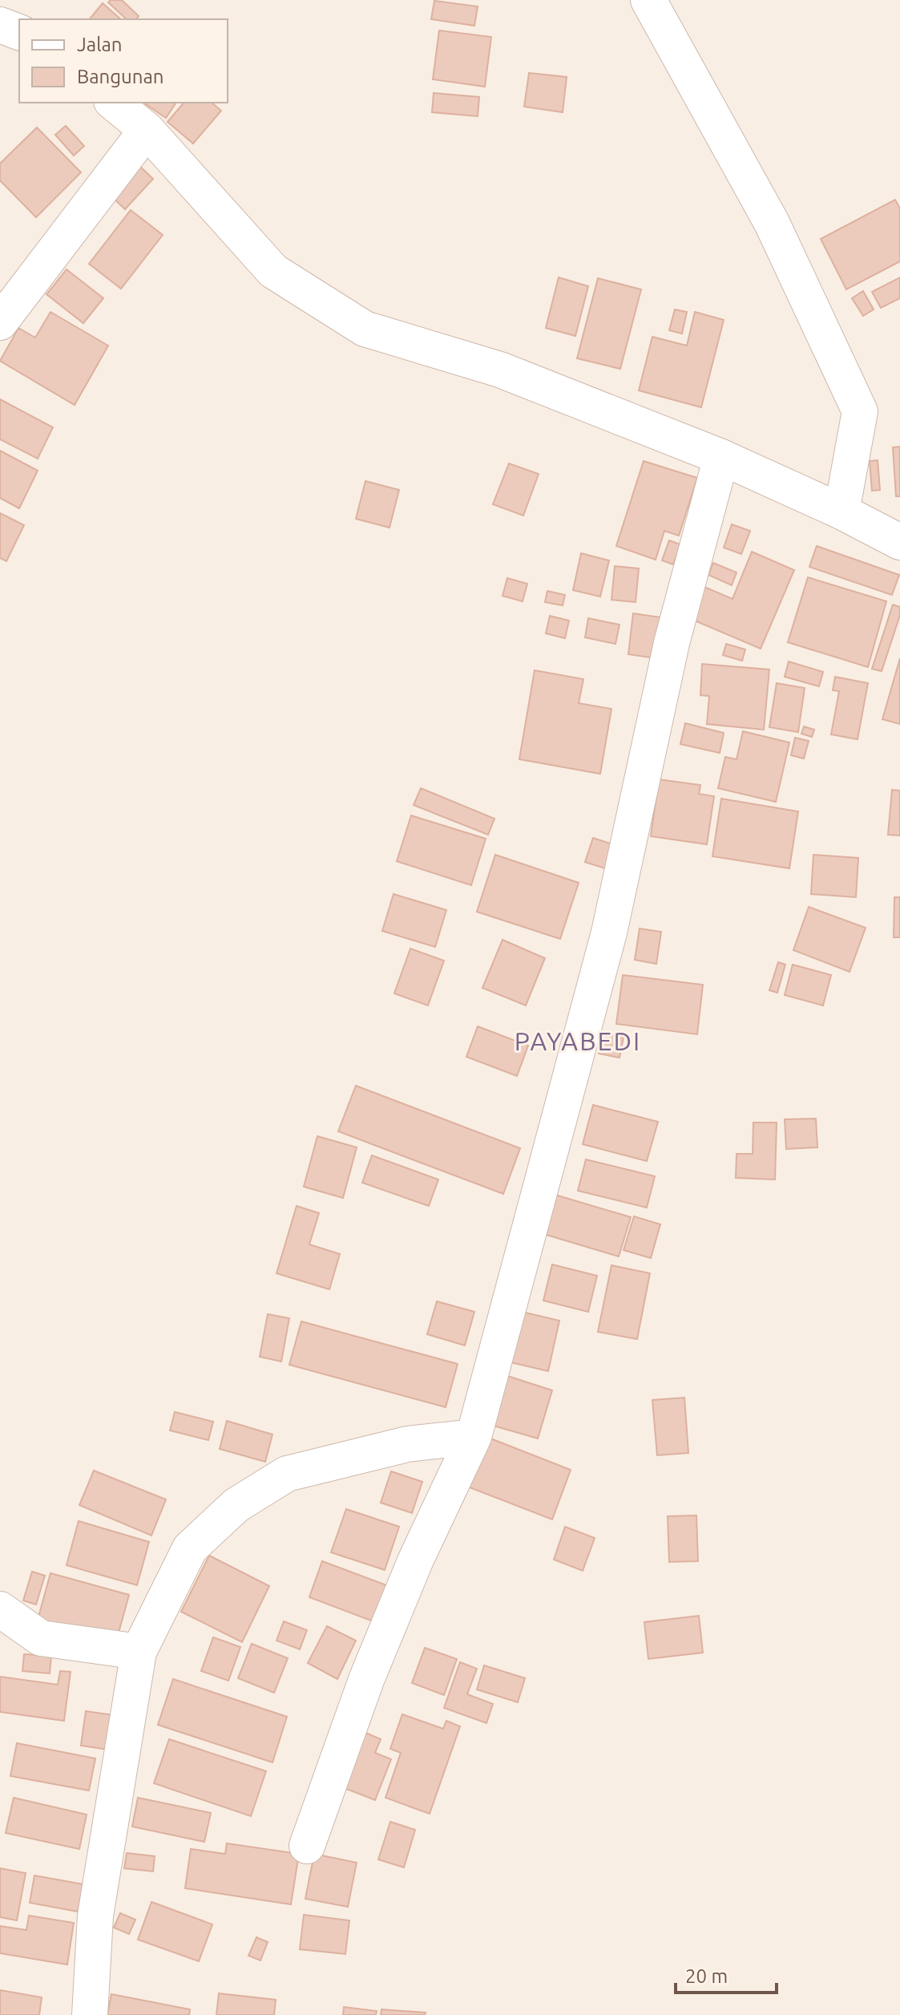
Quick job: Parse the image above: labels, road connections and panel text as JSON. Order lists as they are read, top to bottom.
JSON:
{
  "districts": ["PAYABEDI"],
  "legend": ["Jalan", "Bangunan"],
  "scale_bar": "20 m"
}
